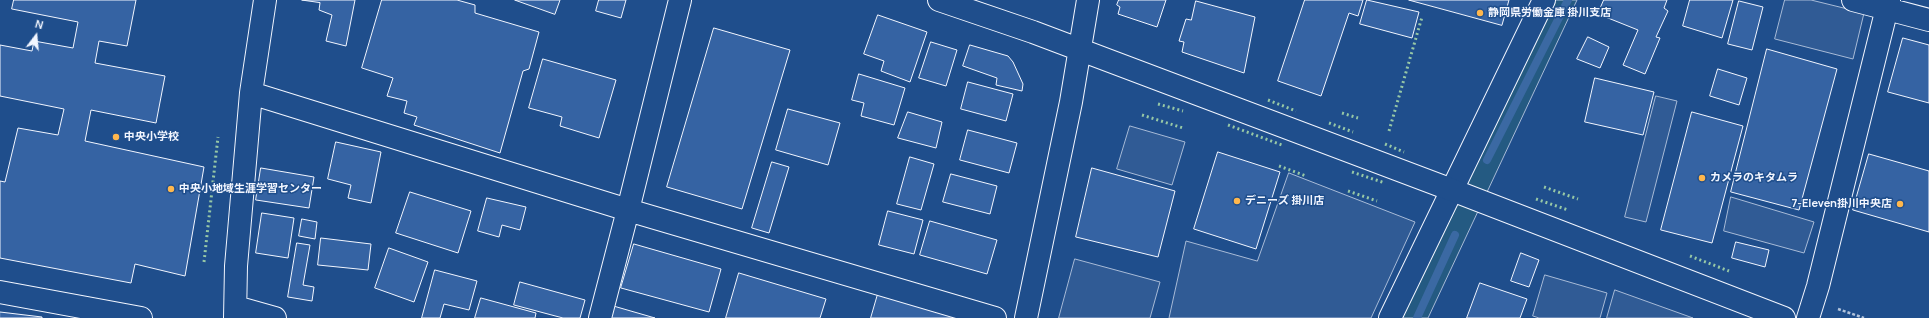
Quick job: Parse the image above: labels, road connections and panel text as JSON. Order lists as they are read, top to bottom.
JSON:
{
  "places": [
    "静岡県労働金庫 掛川支店",
    "中央小学校",
    "カメラのキタムラ",
    "中央小地域生涯学習センター",
    "デニーズ 掛川店",
    "7-Eleven掛川中央店"
  ],
  "north": "top"
}
